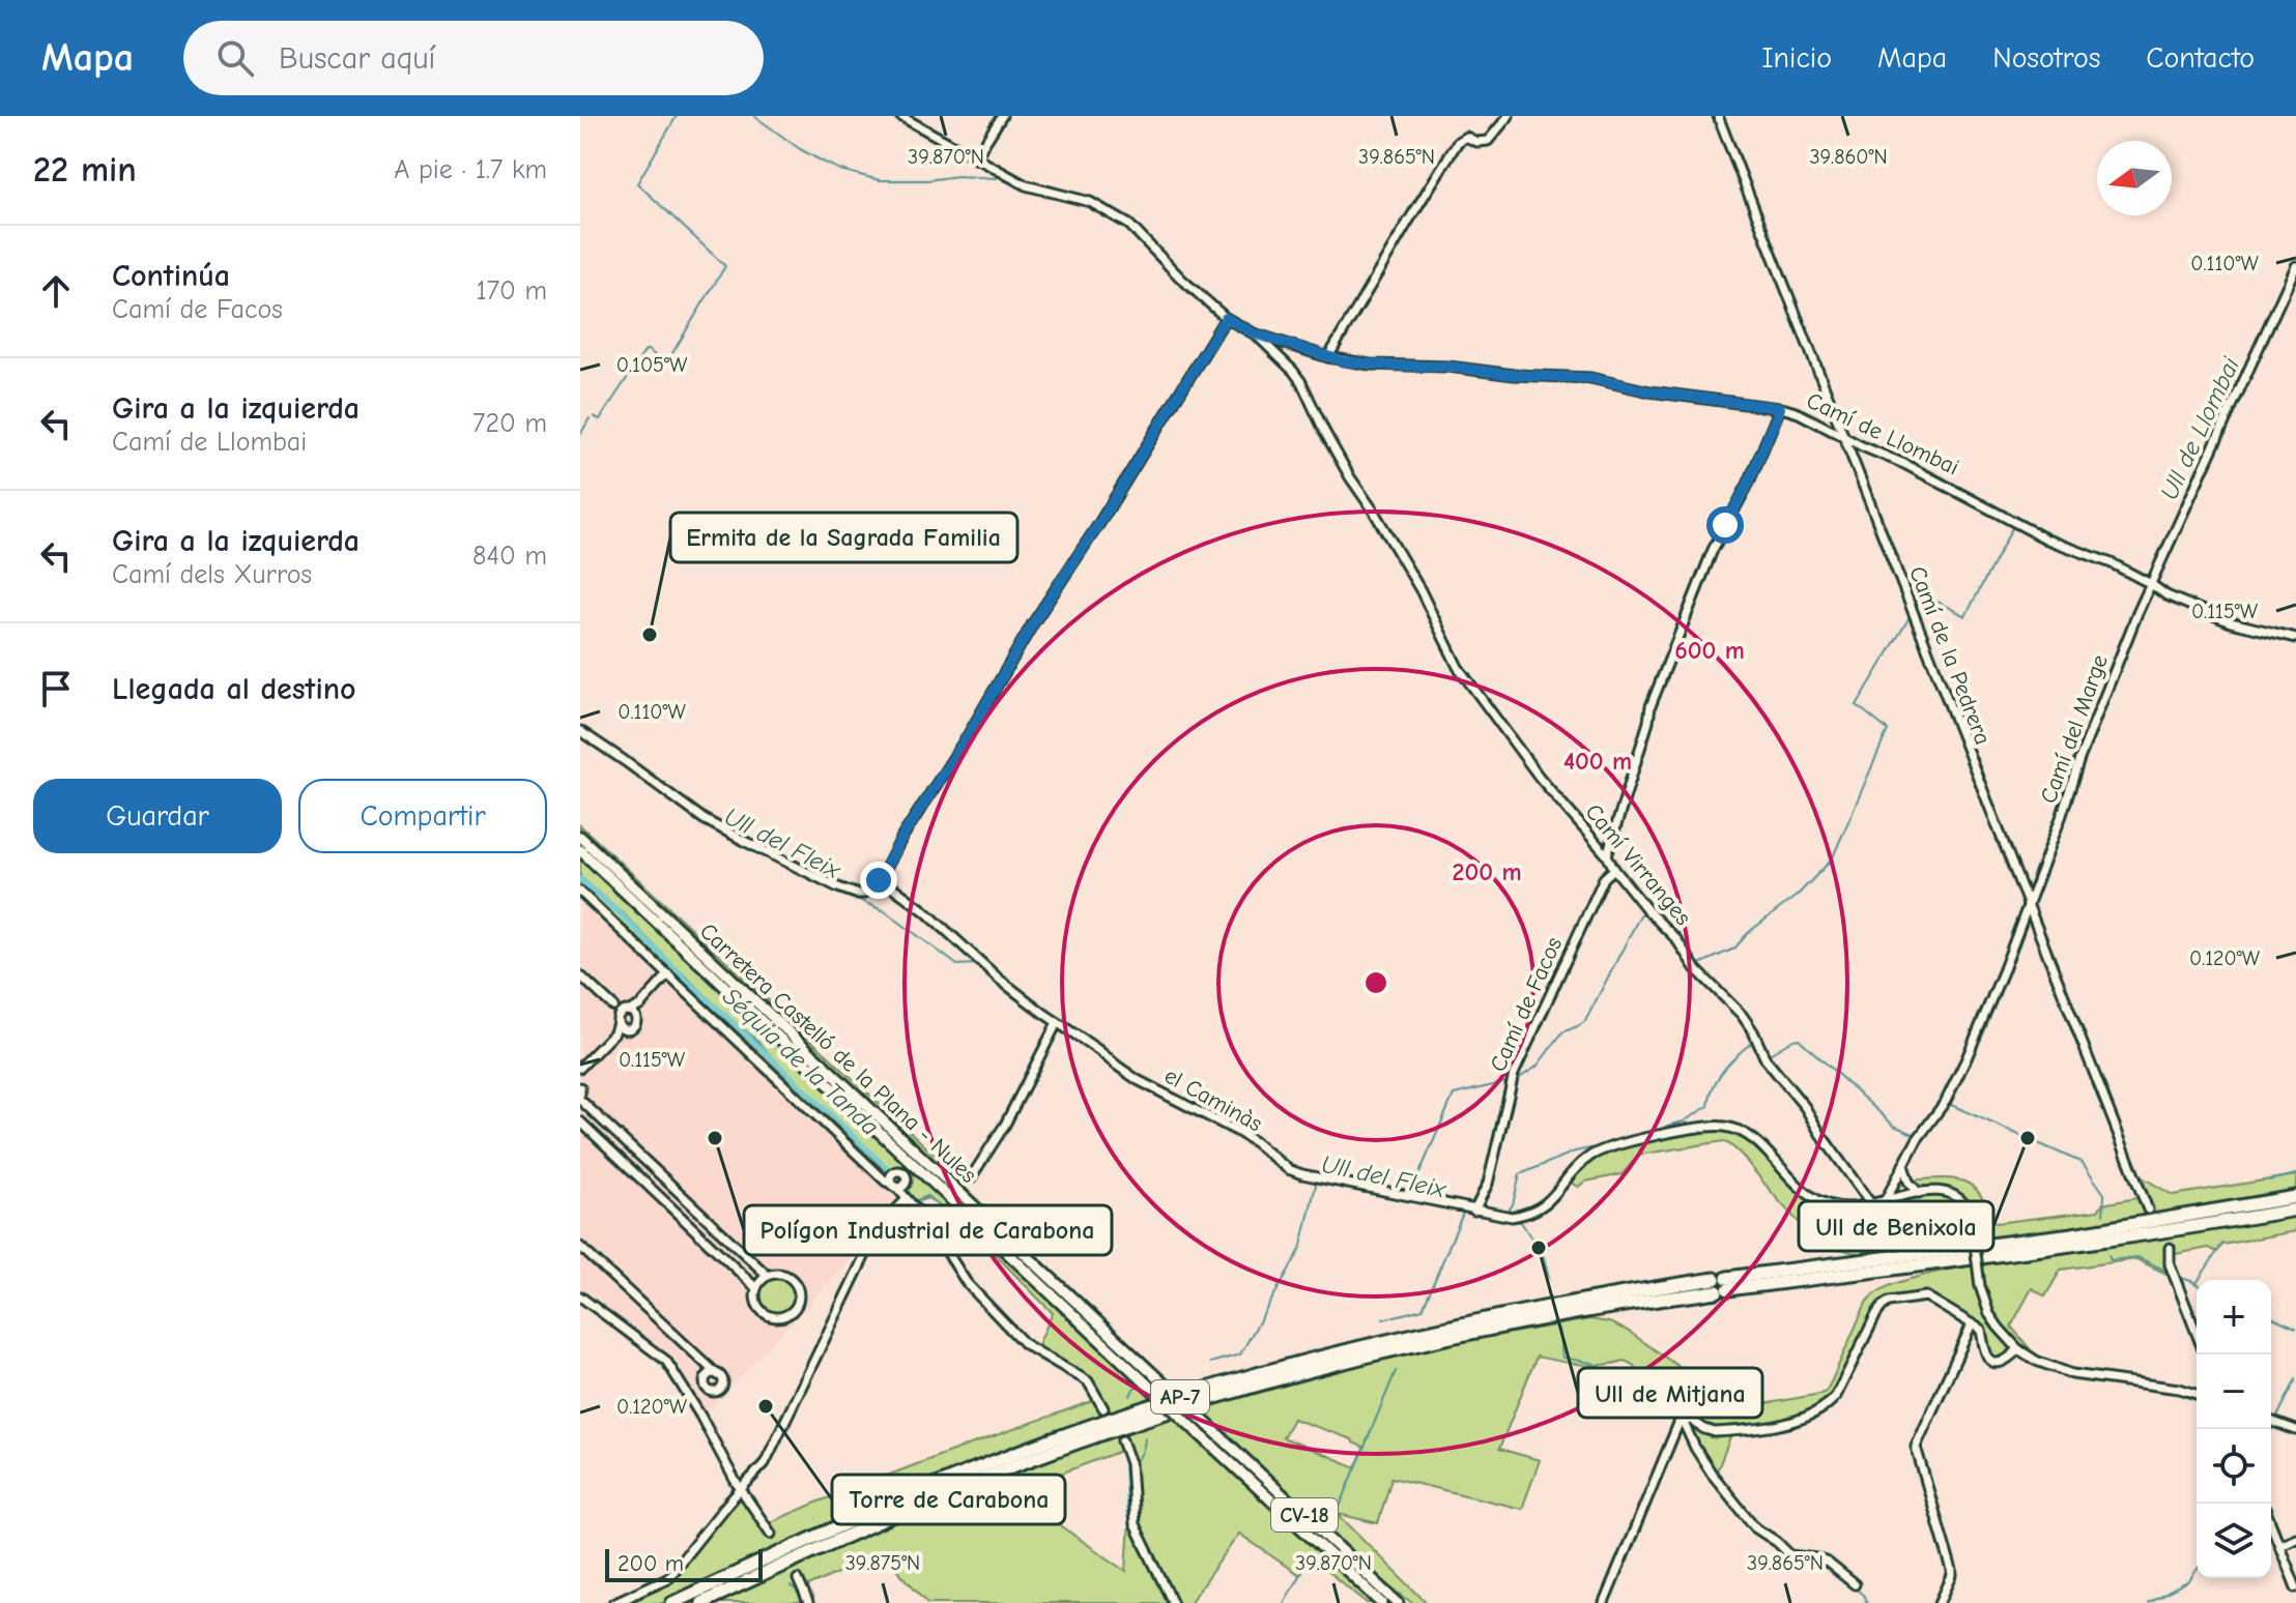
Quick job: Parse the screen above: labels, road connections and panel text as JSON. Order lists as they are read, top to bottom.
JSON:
{
  "streets": {
    "highway": ["AP-7"],
    "main road": ["Carretera Castelló de la Plana - Nules", "CV-18"],
    "street": [
      "Camí de Llombai",
      "Camí de la Pedrera",
      "Camí del Marge",
      "Camí Virranges",
      "Camí de Facos",
      "el Caminàs"
    ]
  },
  "crossings": [
    ["Camí de Llombai", "Camí de la Pedrera"],
    ["Camí de Llombai", "Camí del Marge"],
    ["Camí de Llombai", "Camí Virranges"],
    ["Camí de la Pedrera", "Camí del Marge"],
    ["Camí del Marge", "el Caminàs"],
    ["Camí Virranges", "Camí de Facos"],
    ["Camí Virranges", "el Caminàs"],
    ["Camí de Facos", "el Caminàs"]
  ],
  "water": ["Ull de Llombai", "Ull del Fleix", "Séquia de la Tanda"],
  "places": [
    "Ermita de la Sagrada Familia",
    "Polígon Industrial de Carabona",
    "Ull de Benixola",
    "Ull de Mitjana",
    "Torre de Carabona"
  ],
  "scale_bar": "200 m",
  "north": "left",
  "page": {
    "header": "Mapa",
    "search": "Buscar aquí",
    "nav": [
      "Inicio",
      "Mapa",
      "Nosotros",
      "Contacto"
    ],
    "heading": ["22 min", "A pie · 1.7 km"],
    "list": [
      ["Continúa", "Camí de Facos", "170 m"],
      ["Gira a la izquierda", "Camí de Llombai", "720 m"],
      ["Gira a la izquierda", "Camí dels Xurros", "840 m"],
      "Llegada al destino"
    ],
    "buttons": ["Guardar", "Compartir"],
    "map_buttons": ["+", "−"],
    "scale": "200 m"
  },
  "coordinates": [
    "39.870°N",
    "39.865°N",
    "39.860°N",
    "0.110°W",
    "0.105°W",
    "0.115°W",
    "0.120°W",
    "39.875°N"
  ],
  "rings": ["600 m", "400 m", "200 m"]
}
